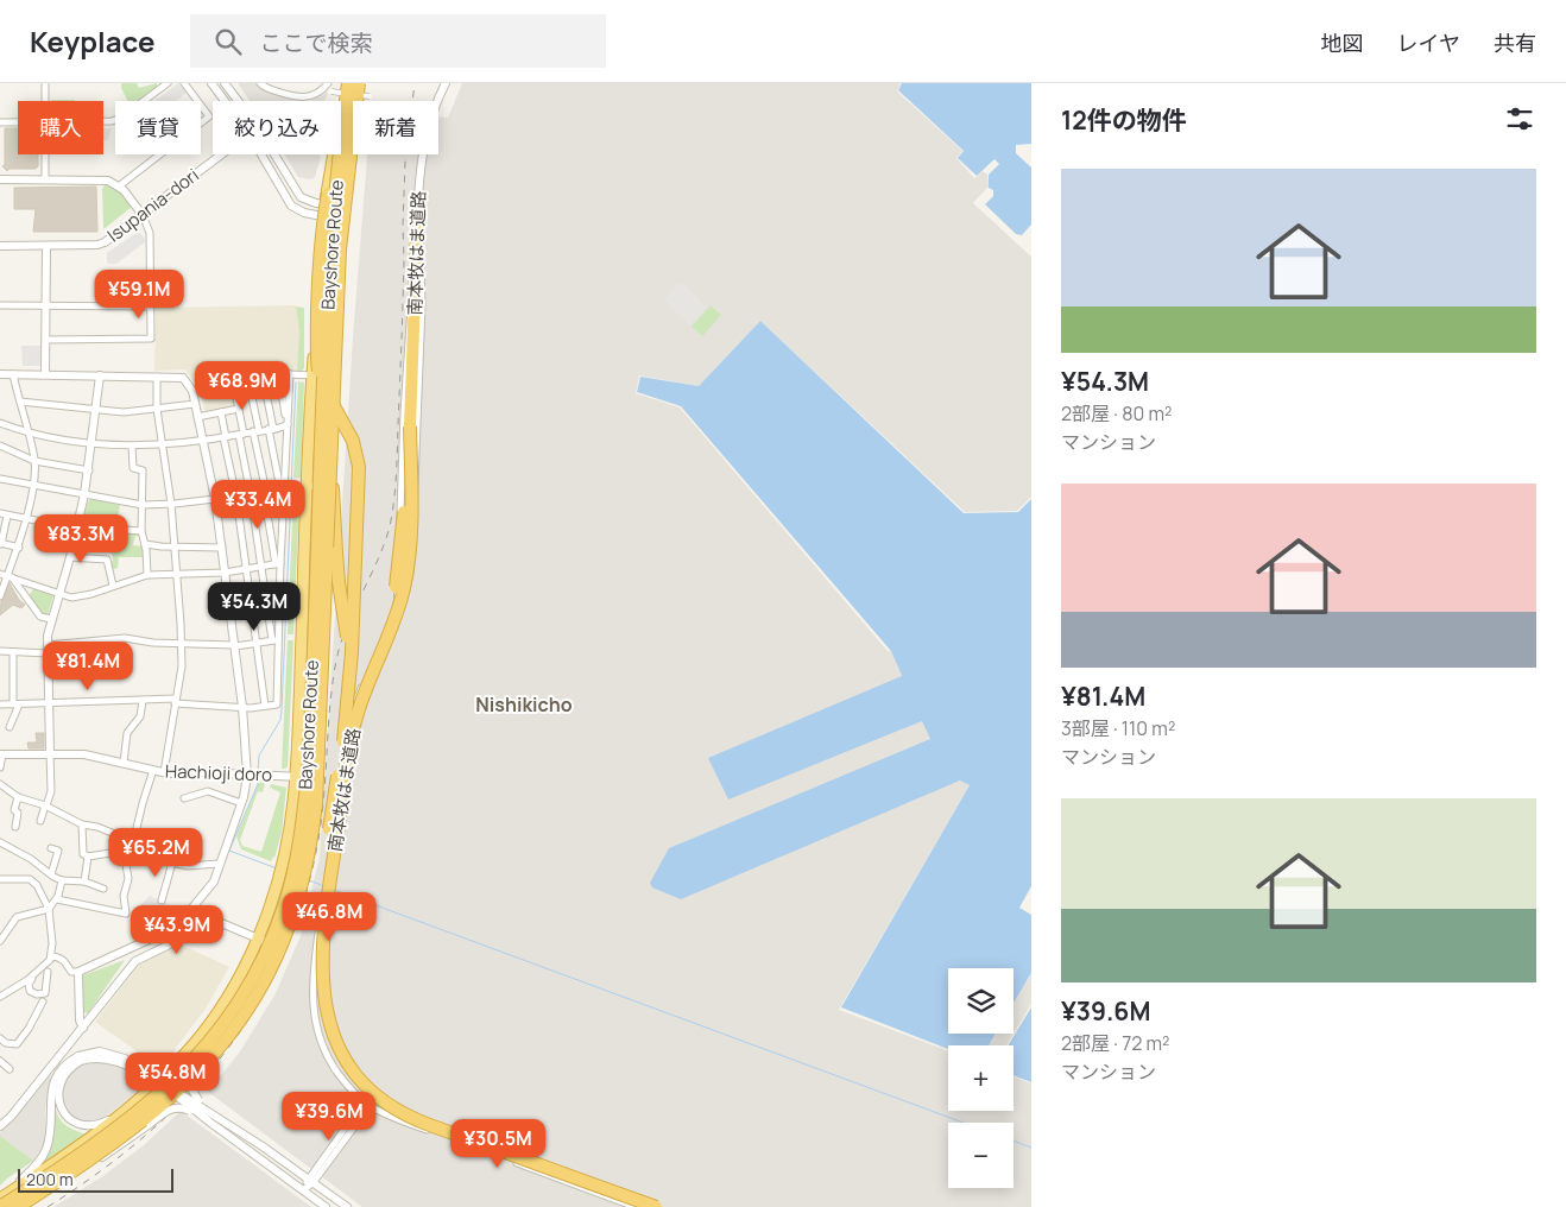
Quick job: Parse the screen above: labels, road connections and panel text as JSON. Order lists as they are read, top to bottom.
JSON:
{
  "streets": {
    "highway": ["Bayshore Route", "南本牧はま道路"],
    "street": ["Isupania-dori", "Hachioji doro"]
  },
  "districts": ["Nishikicho"],
  "scale_bar": "200 m",
  "page": {
    "header": "Keyplace",
    "search": "ここで検索",
    "nav": ["地図", "レイヤ", "共有"],
    "heading": "12件の物件",
    "chip": [
      "購入",
      "賃貸",
      "絞り込み",
      "新着"
    ],
    "list": [
      {
        "name": "¥54.3M",
        "note": "2部屋 · 80 m² · マンション"
      },
      {
        "name": "¥81.4M",
        "note": "3部屋 · 110 m² · マンション"
      },
      {
        "name": "¥39.6M",
        "note": "2部屋 · 72 m² · マンション"
      }
    ],
    "price": [
      "¥59.1M",
      "¥68.9M",
      "¥33.4M",
      "¥83.3M",
      "¥54.3M",
      "¥81.4M",
      "¥65.2M",
      "¥46.8M",
      "¥43.9M",
      "¥54.8M",
      "¥39.6M",
      "¥30.5M"
    ],
    "map_buttons": ["+", "−"],
    "scale": "200 m"
  }
}
